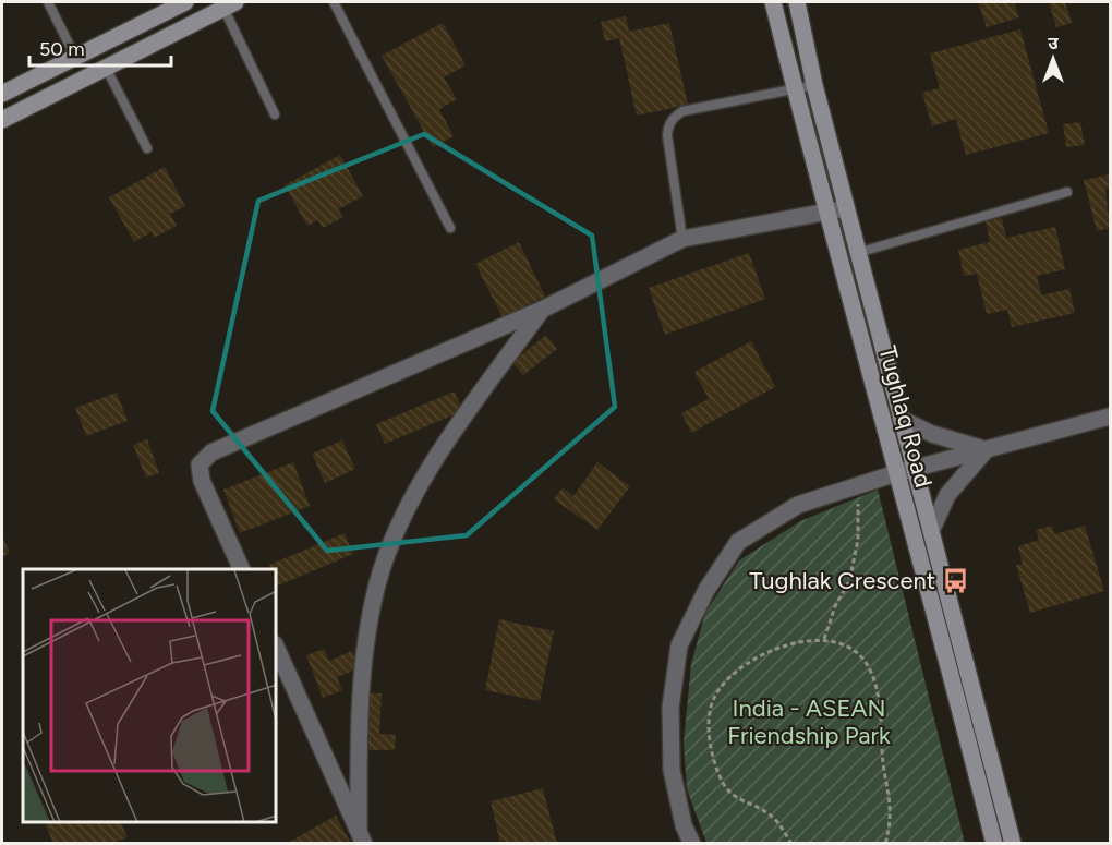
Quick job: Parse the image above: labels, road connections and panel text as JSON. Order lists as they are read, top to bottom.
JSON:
{
  "streets": {
    "main road": ["Tughlaq Road"]
  },
  "parks": ["India - ASEAN Friendship Park"],
  "places": {
    "bus stop": ["Tughlak Crescent"]
  },
  "scale_bar": "50 m",
  "north": "top"
}
